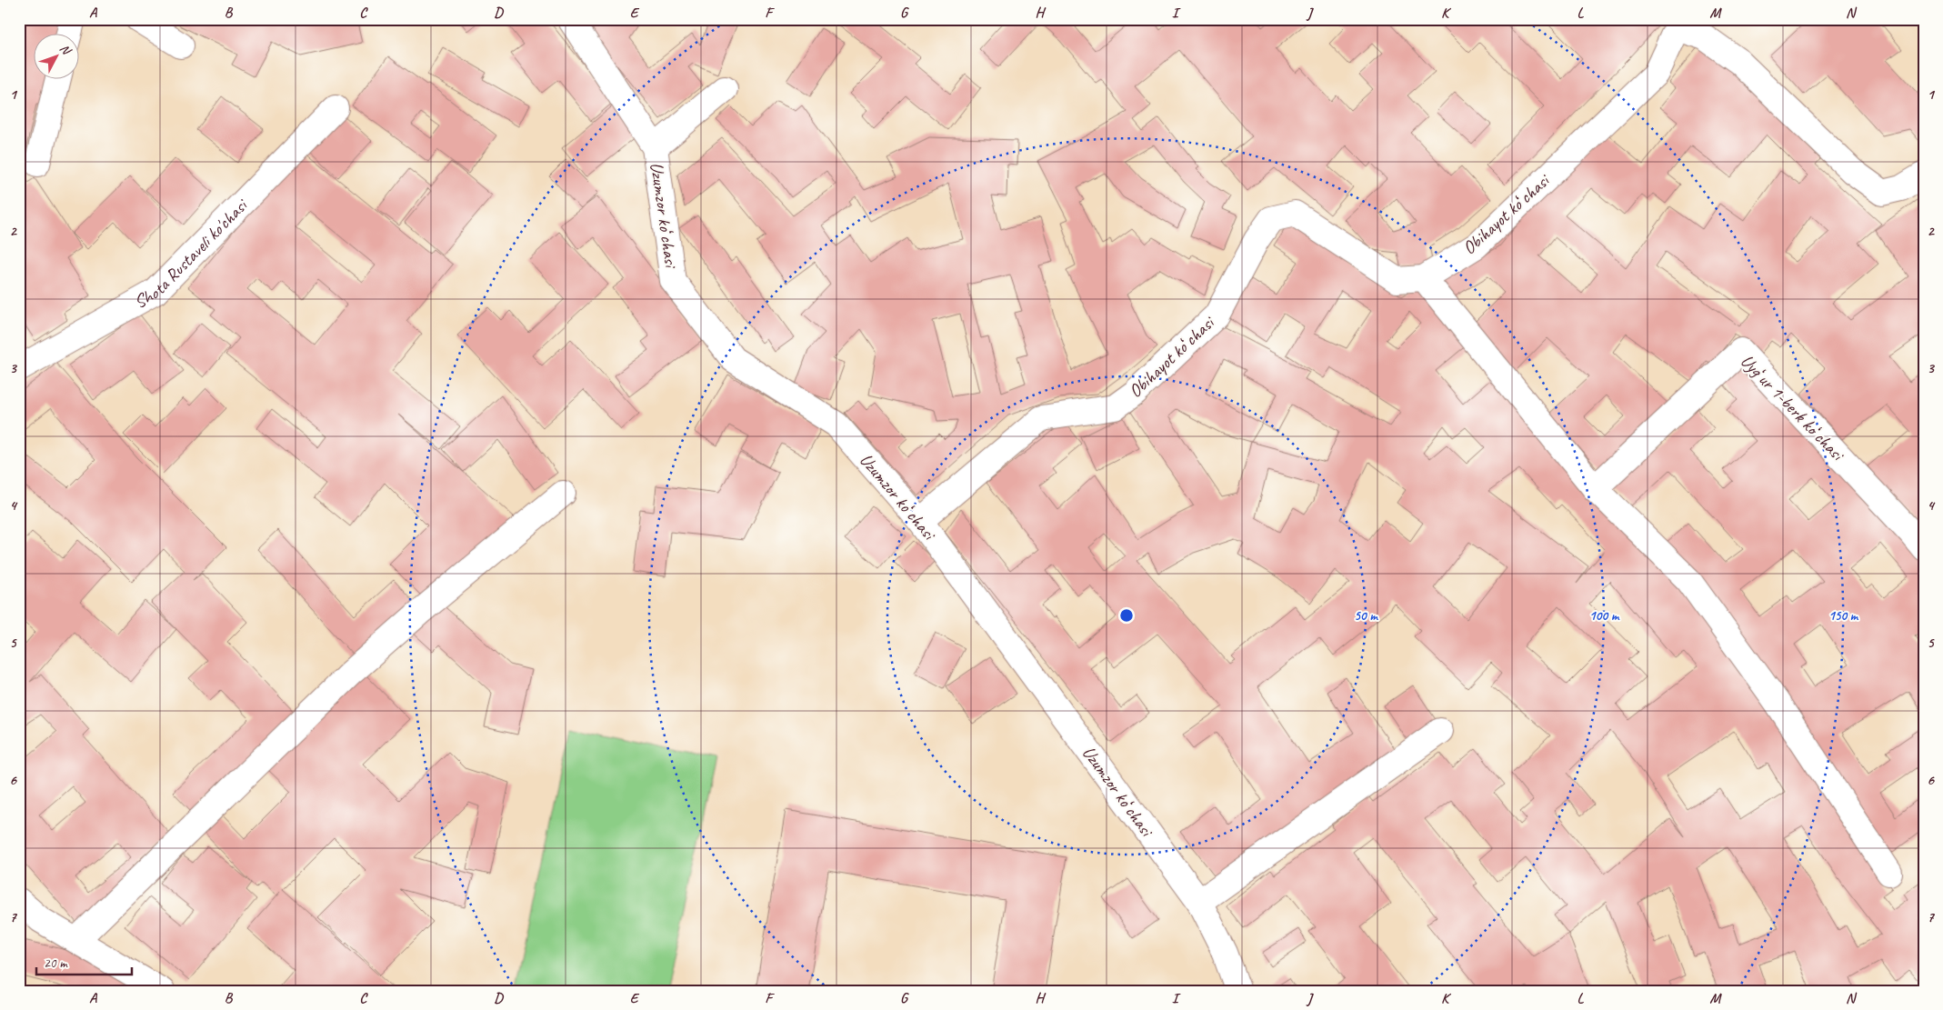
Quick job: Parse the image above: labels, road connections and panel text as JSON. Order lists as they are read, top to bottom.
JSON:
{
  "streets": {
    "street": [
      "Uzumzor koʻchasi",
      "Obihayot koʻchasi",
      "Shota Rustaveli ko'chasi",
      "Uygʻur 1-berk koʻchasi"
    ]
  },
  "crossings": [
    ["Uzumzor koʻchasi", "Obihayot koʻchasi"]
  ],
  "scale_bar": "20 m",
  "north": "top right",
  "grid": {
    "columns": [
      "A",
      "B",
      "C",
      "D",
      "E",
      "F",
      "G",
      "H",
      "I",
      "J",
      "K",
      "L",
      "M",
      "N"
    ],
    "rows": [
      "1",
      "2",
      "3",
      "4",
      "5",
      "6",
      "7"
    ]
  },
  "rings": ["50 m", "100 m", "150 m"]
}
